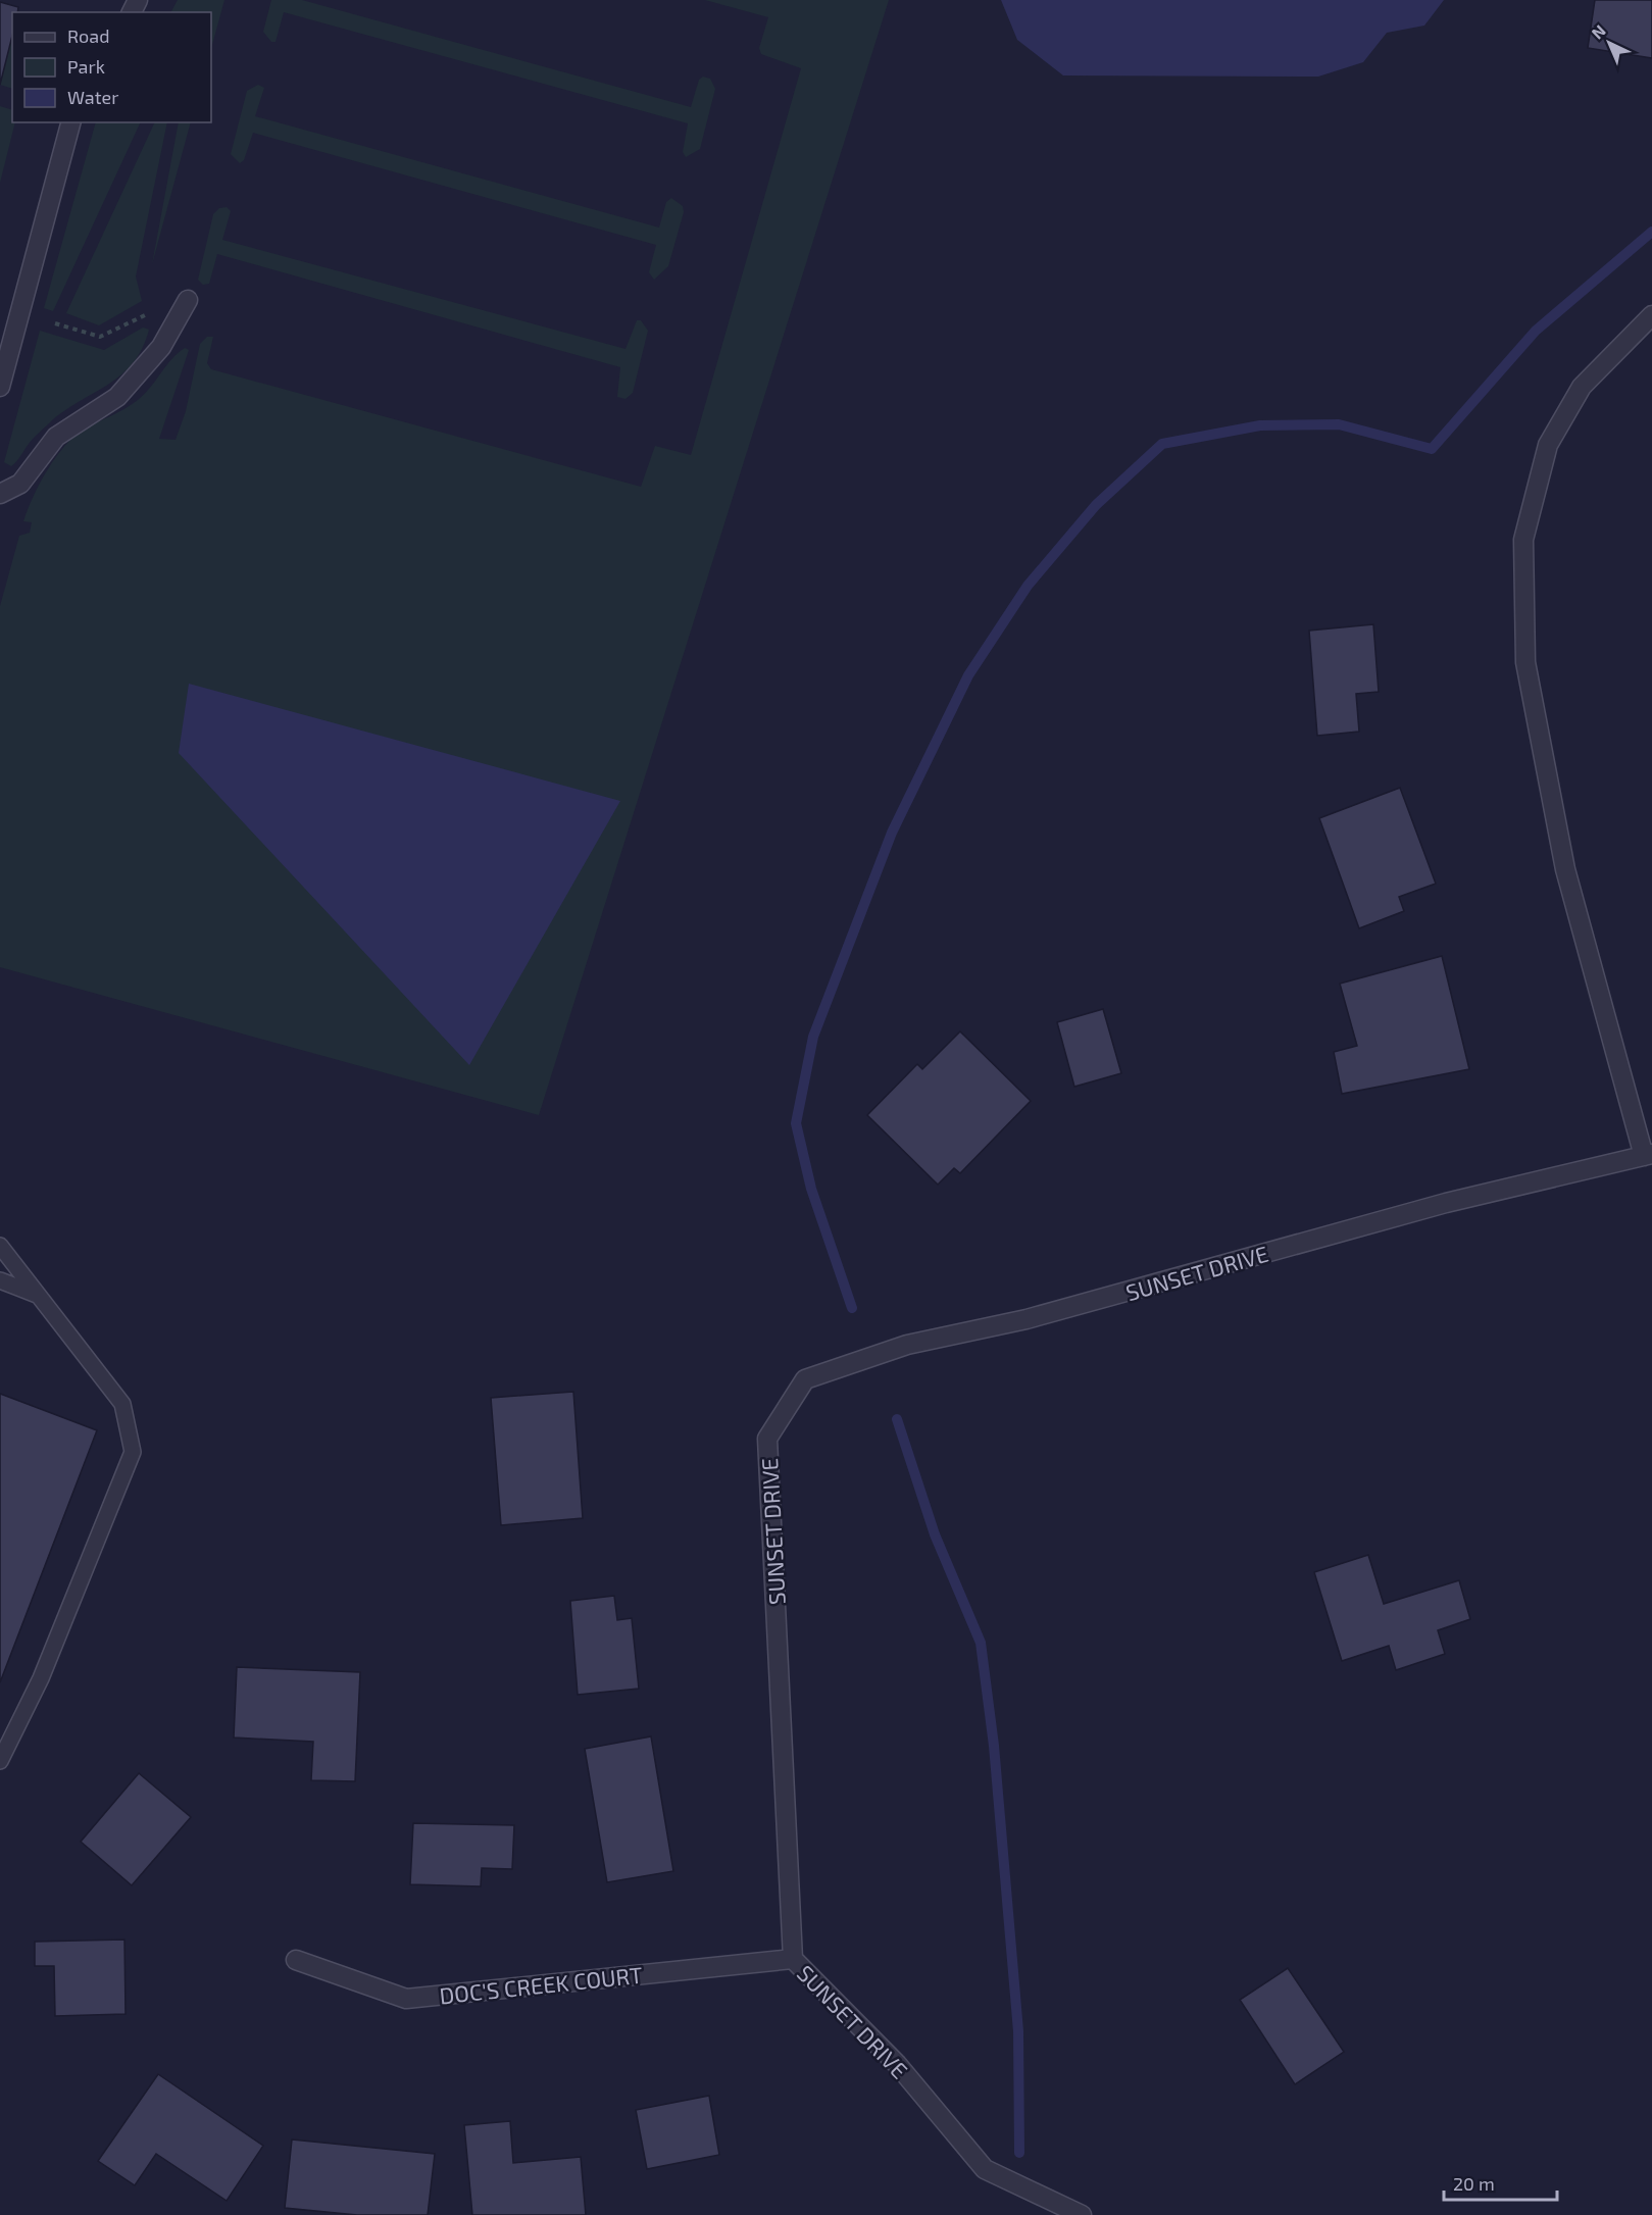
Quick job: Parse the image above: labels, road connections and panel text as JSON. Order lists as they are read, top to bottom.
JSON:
{
  "streets": {
    "street": ["SUNSET DRIVE", "DOC'S CREEK COURT"]
  },
  "crossings": [
    ["SUNSET DRIVE", "DOC'S CREEK COURT"]
  ],
  "legend": ["Road", "Park", "Water"],
  "scale_bar": "20 m",
  "north": "top left"
}
